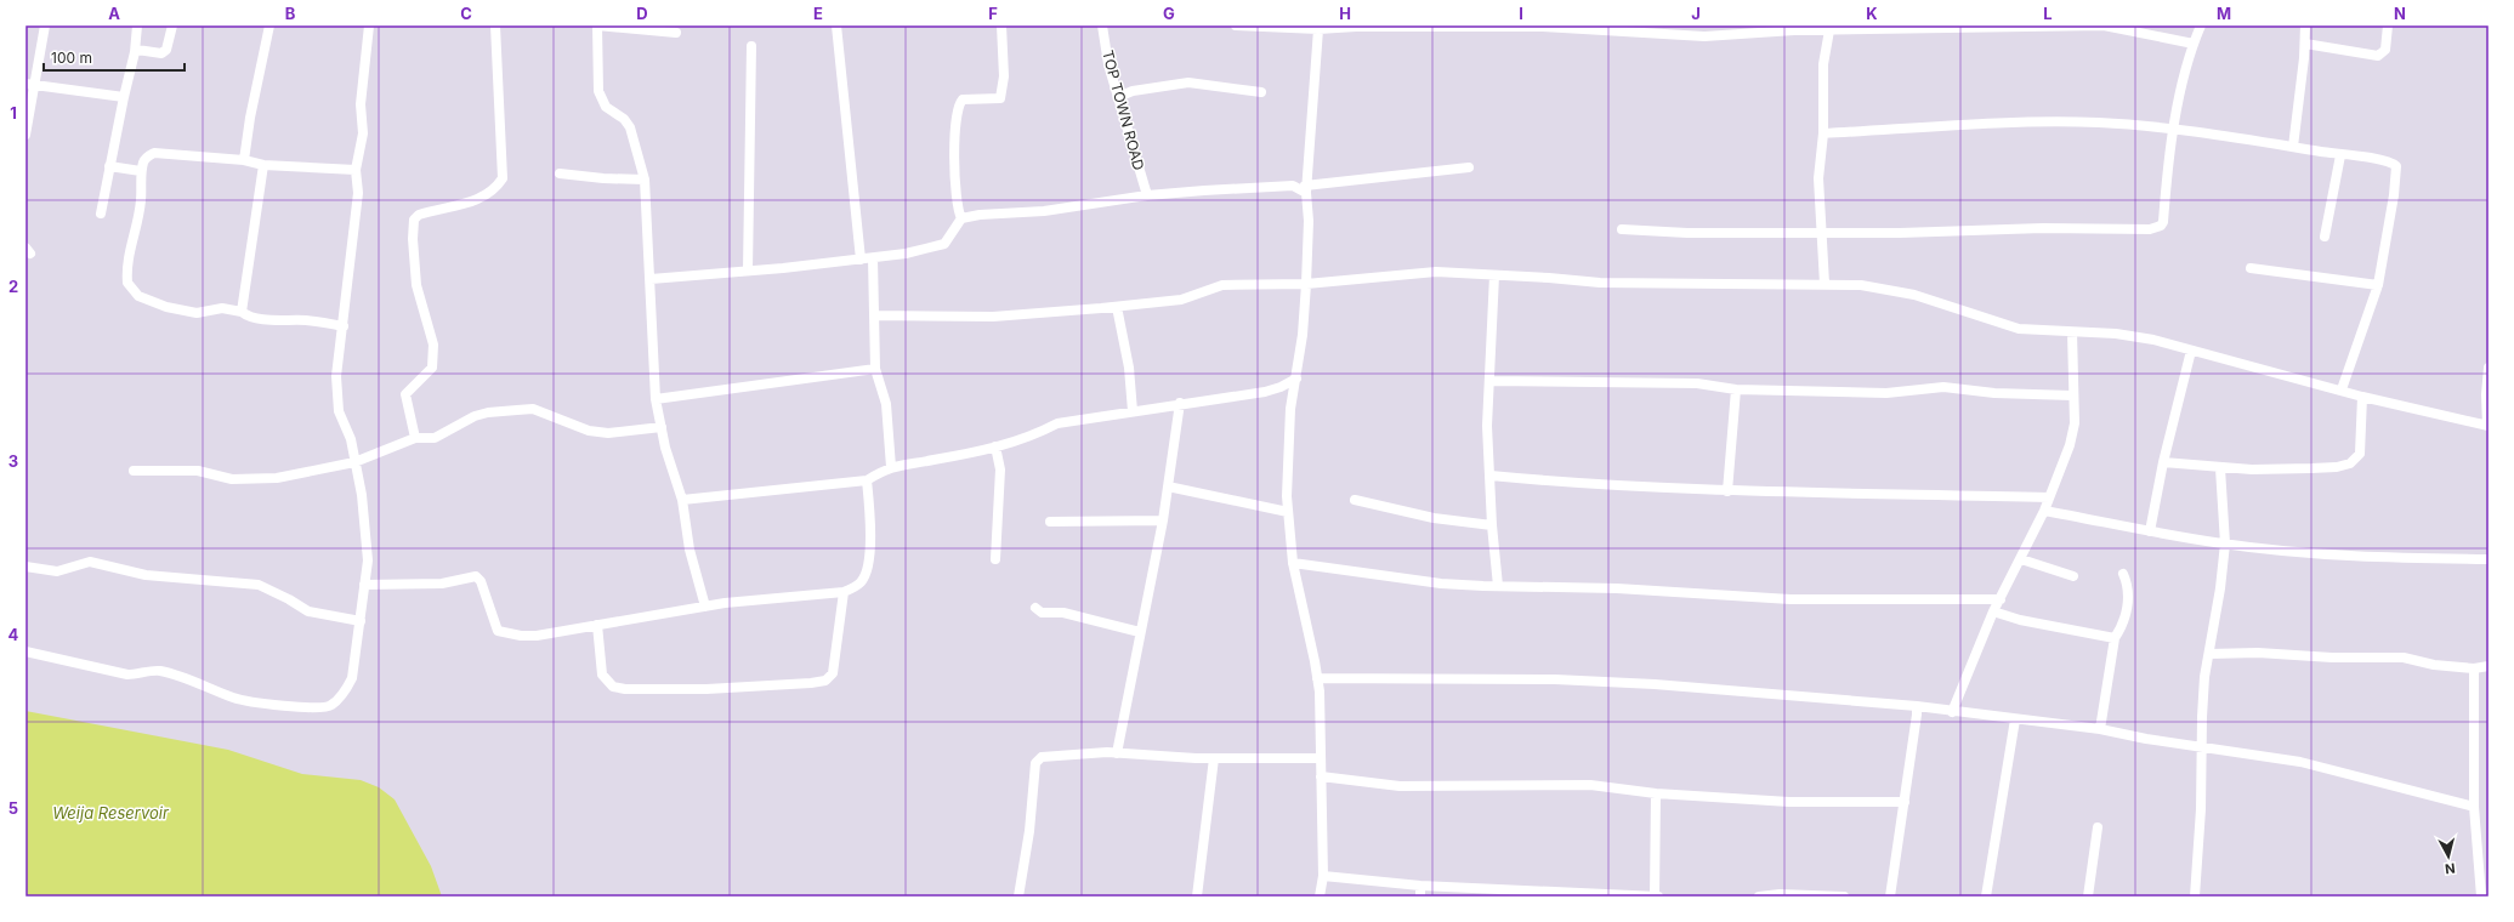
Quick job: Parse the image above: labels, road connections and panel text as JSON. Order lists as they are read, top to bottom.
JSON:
{
  "streets": {
    "street": ["TOP TOWN ROAD"]
  },
  "water": ["Weija Reservoir"],
  "scale_bar": "100 m",
  "north": "bottom",
  "grid": {
    "columns": [
      "A",
      "B",
      "C",
      "D",
      "E",
      "F",
      "G",
      "H",
      "I",
      "J",
      "K",
      "L",
      "M",
      "N"
    ],
    "rows": [
      "1",
      "2",
      "3",
      "4",
      "5"
    ]
  }
}
